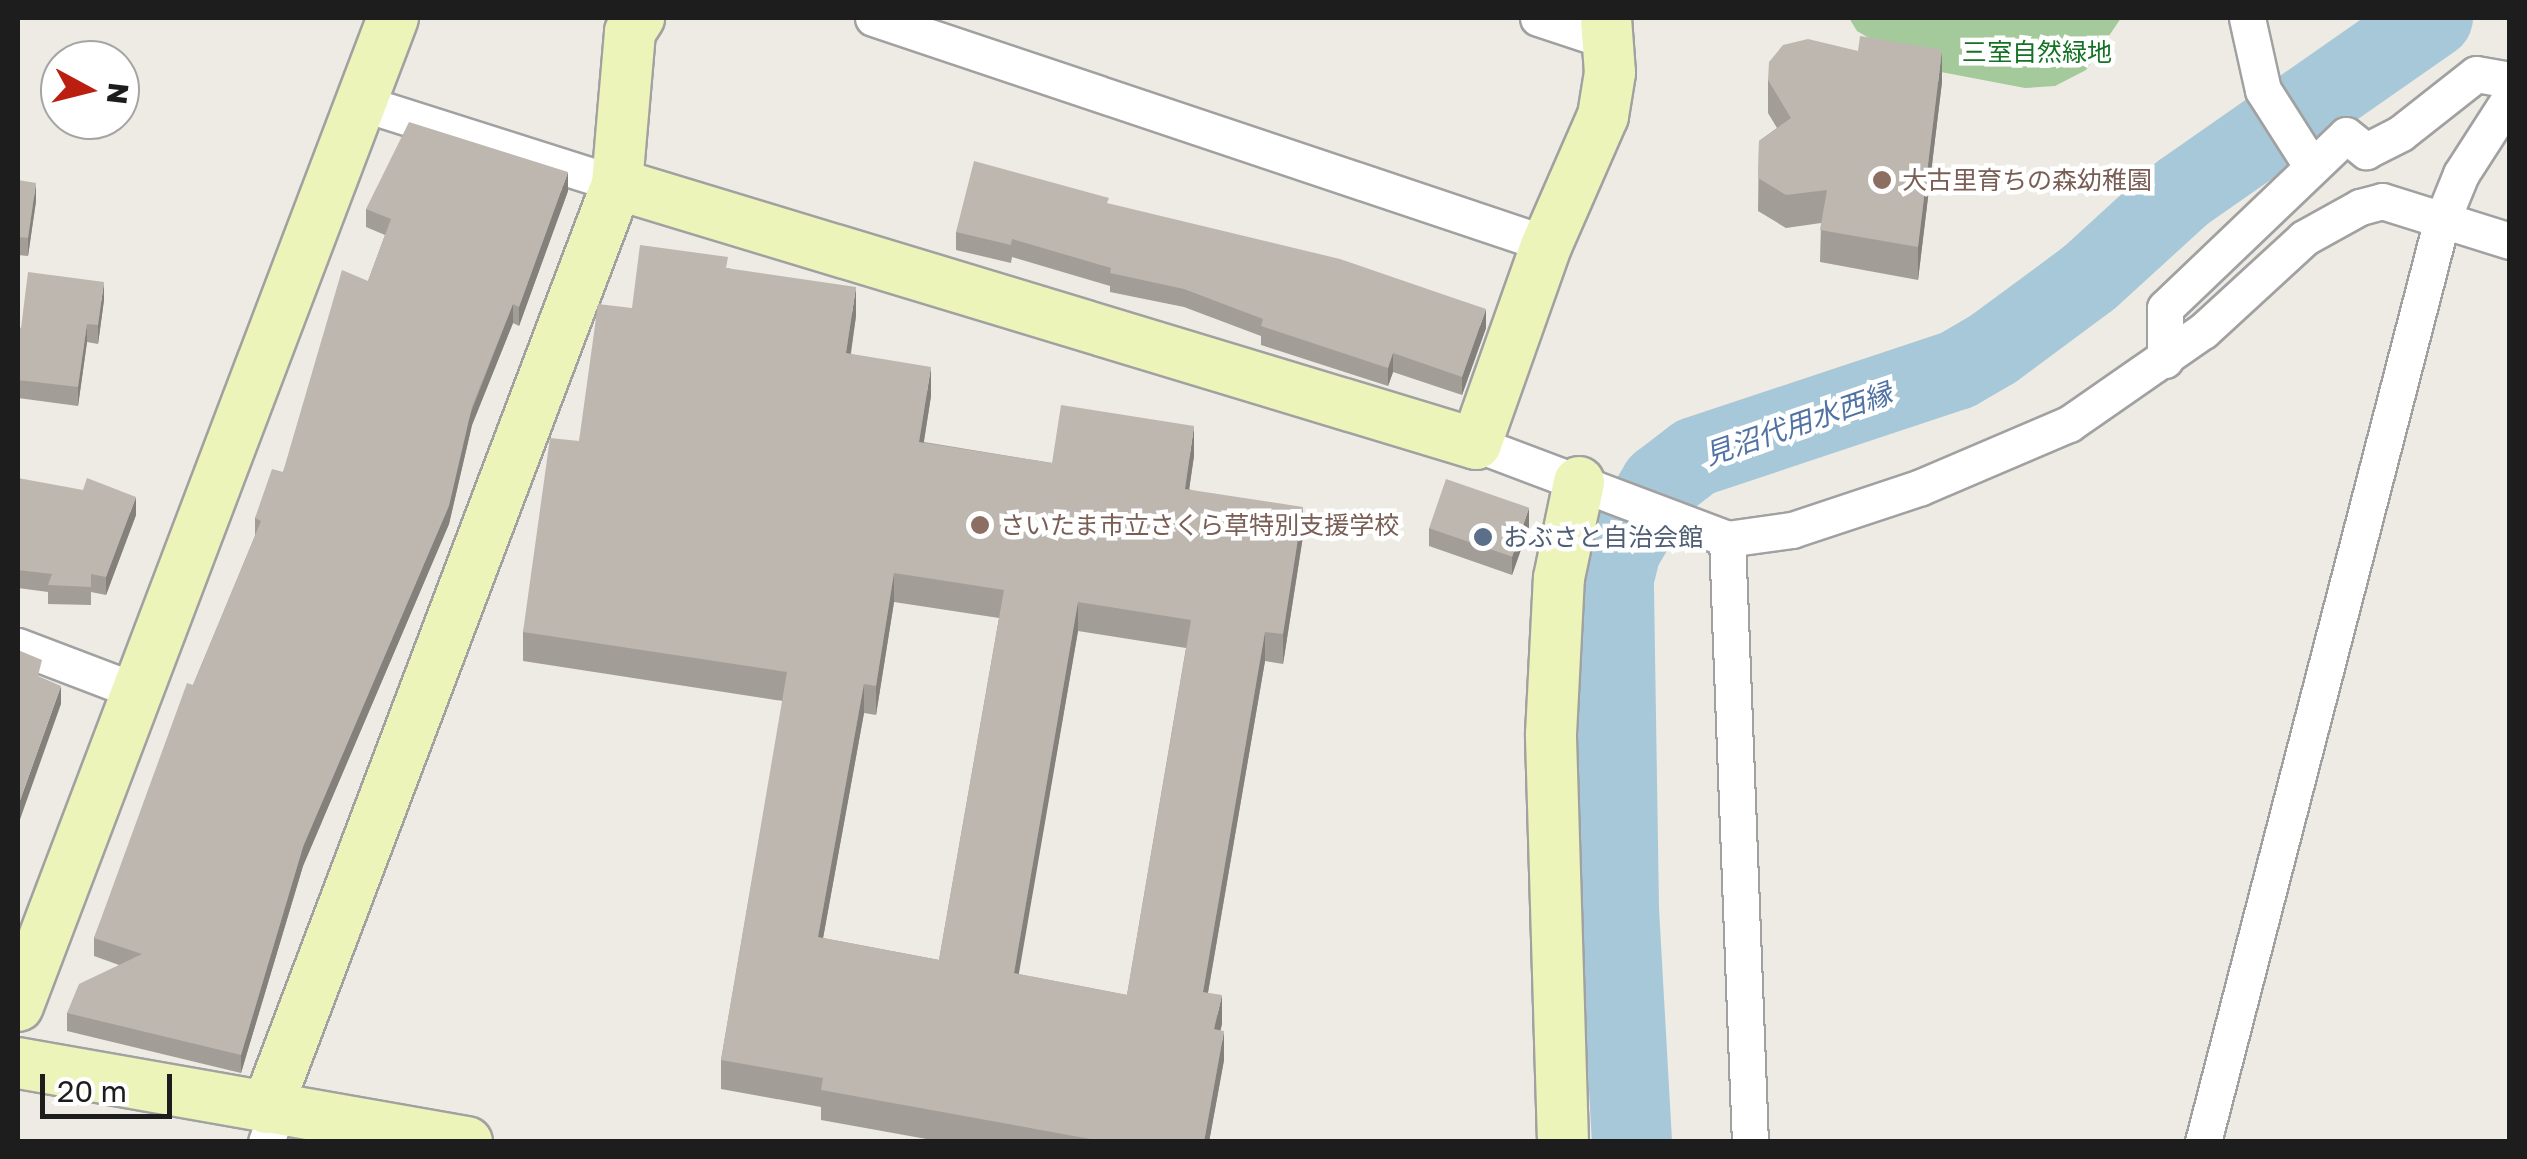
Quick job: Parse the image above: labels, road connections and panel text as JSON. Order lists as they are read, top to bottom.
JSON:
{
  "water": ["見沼代用水西縁"],
  "parks": ["三室自然緑地"],
  "places": ["大古里育ちの森幼稚園", "さいたま市立さくら草特別支援学校", "おぶさと自治会館"],
  "scale_bar": "20 m",
  "north": "right"
}
